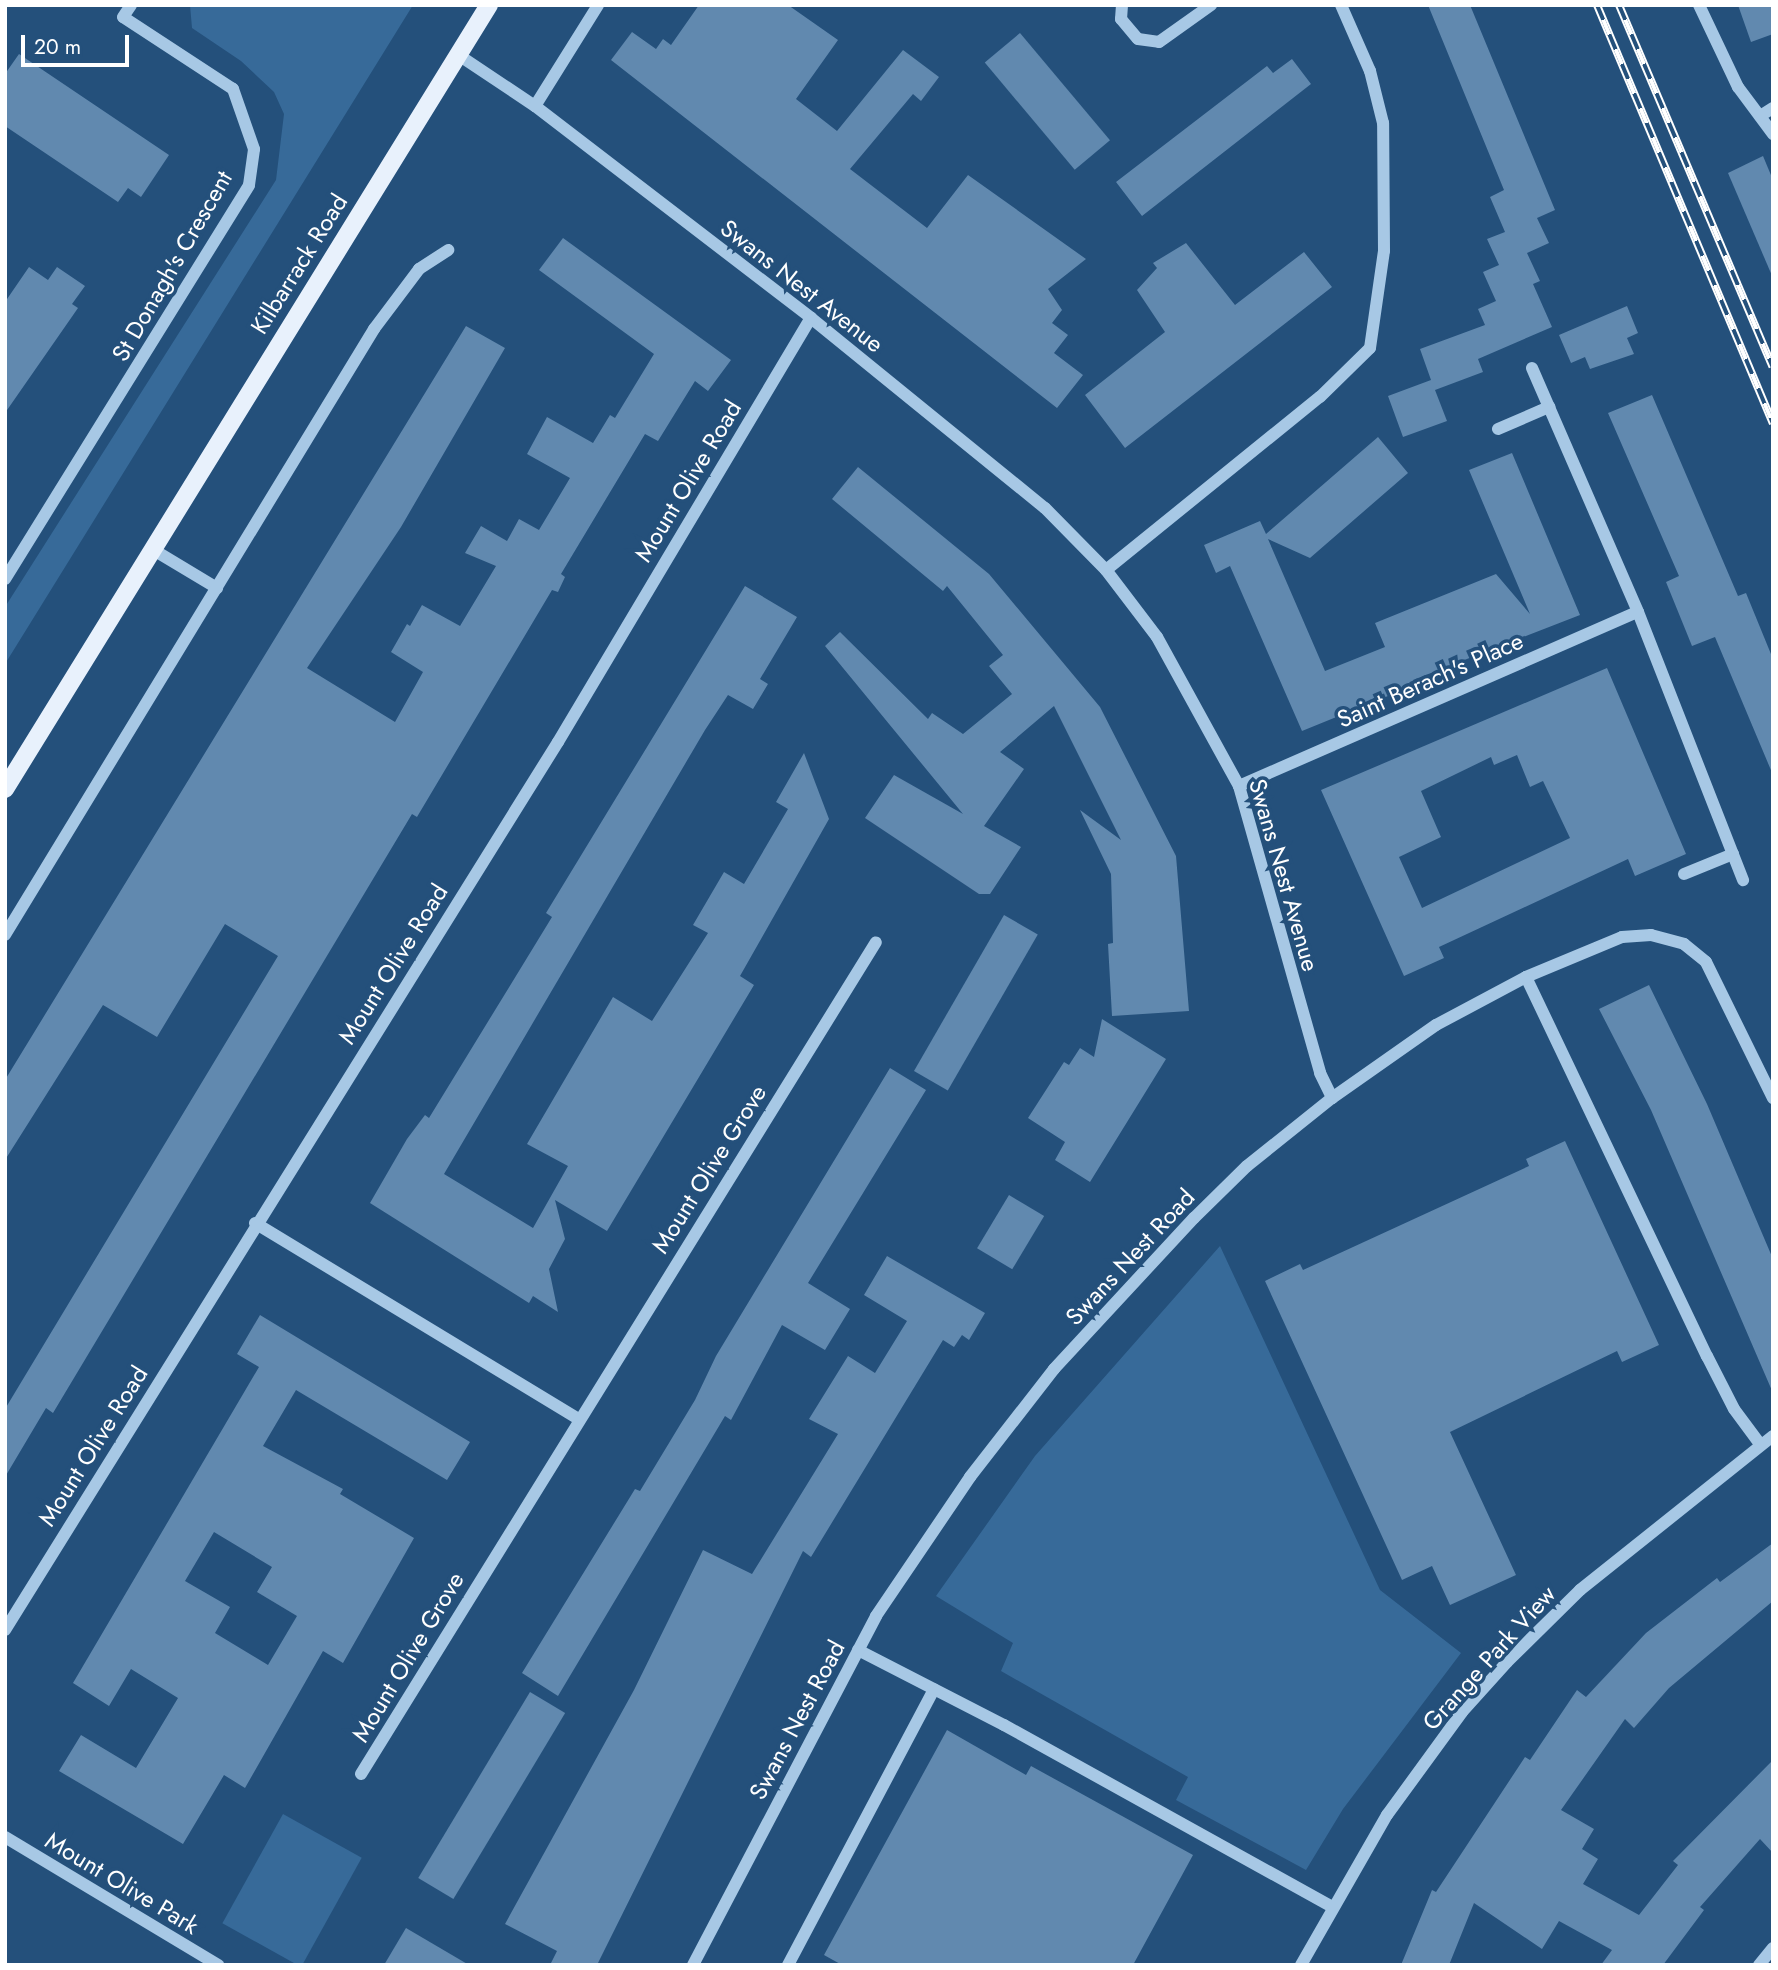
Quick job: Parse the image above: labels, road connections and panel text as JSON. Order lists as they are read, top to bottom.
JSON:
{
  "streets": {
    "main road": ["Kilbarrack Road"],
    "street": [
      "St Donagh's Crescent",
      "Swans Nest Avenue",
      "Mount Olive Road",
      "Saint Berach's Place",
      "Mount Olive Grove",
      "Swans Nest Road",
      "Grange Park View",
      "Mount Olive Park"
    ]
  },
  "crossings": [
    ["Kilbarrack Road", "Swans Nest Avenue"],
    ["Swans Nest Avenue", "Mount Olive Road"],
    ["Swans Nest Avenue", "Saint Berach's Place"],
    ["Swans Nest Avenue", "Swans Nest Road"]
  ],
  "scale_bar": "20 m"
}
